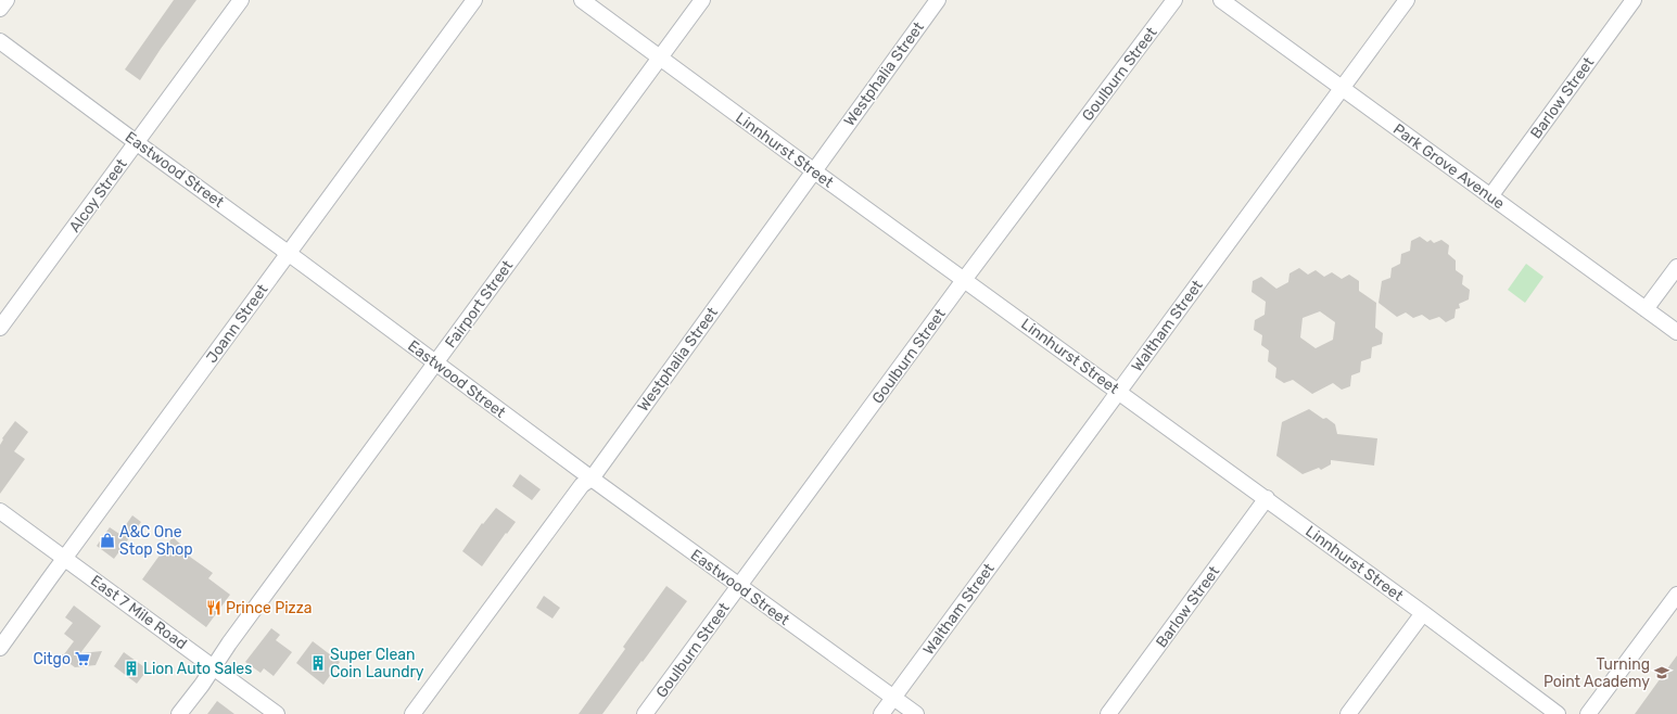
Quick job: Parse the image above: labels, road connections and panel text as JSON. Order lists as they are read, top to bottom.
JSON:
{
  "streets": {
    "street": [
      "Westphalia Street",
      "Goulburn Street",
      "Barlow Street",
      "Linnhurst Street",
      "Park Grove Avenue",
      "Eastwood Street",
      "Alcoy Street",
      "Fairport Street",
      "Joann Street",
      "Waltham Street",
      "East 7 Mile Road"
    ]
  },
  "crossings": [
    ["Westphalia Street", "Linnhurst Street"],
    ["Westphalia Street", "Eastwood Street"],
    ["Goulburn Street", "Linnhurst Street"],
    ["Goulburn Street", "Eastwood Street"],
    ["Barlow Street", "Linnhurst Street"],
    ["Barlow Street", "Park Grove Avenue"],
    ["Linnhurst Street", "Fairport Street"],
    ["Linnhurst Street", "Waltham Street"],
    ["Park Grove Avenue", "Waltham Street"],
    ["Eastwood Street", "Alcoy Street"],
    ["Eastwood Street", "Fairport Street"],
    ["Eastwood Street", "Joann Street"],
    ["Eastwood Street", "Waltham Street"],
    ["Fairport Street", "East 7 Mile Road"],
    ["Joann Street", "East 7 Mile Road"]
  ],
  "places": {
    "shop": ["A&C One Stop Shop"],
    "restaurant": ["Prince Pizza"],
    "supermarket": ["Citgo"],
    "building": ["Super Clean Coin Laundry", "Lion Auto Sales"],
    "school or university": ["Turning Point Academy"]
  }
}
